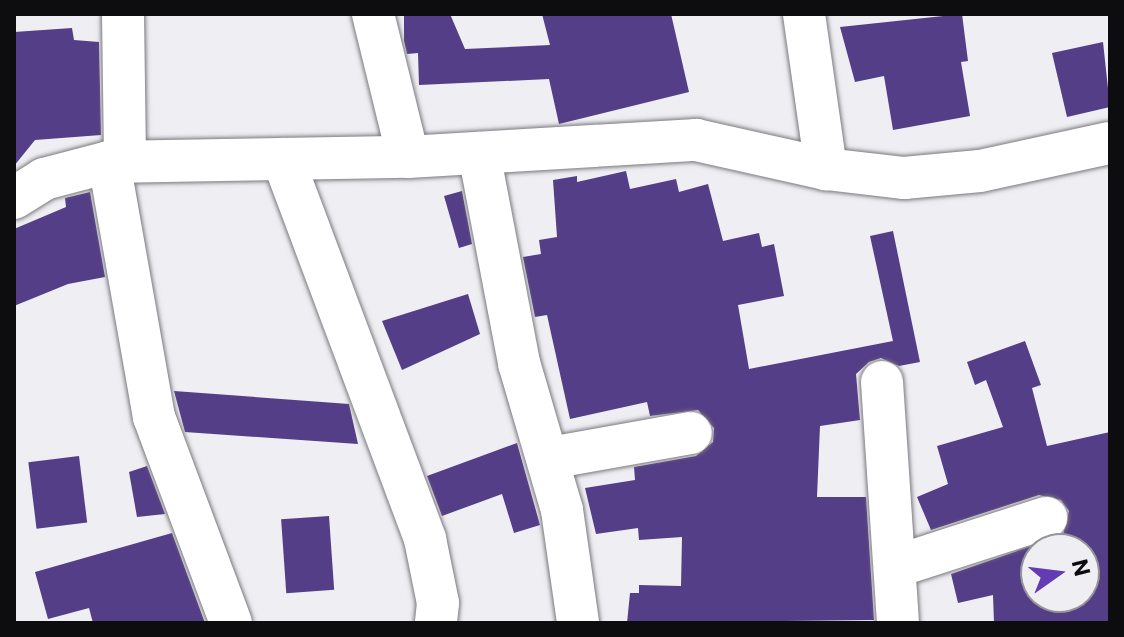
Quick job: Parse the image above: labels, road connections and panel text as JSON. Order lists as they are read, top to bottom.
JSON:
{
  "north": "right"
}
